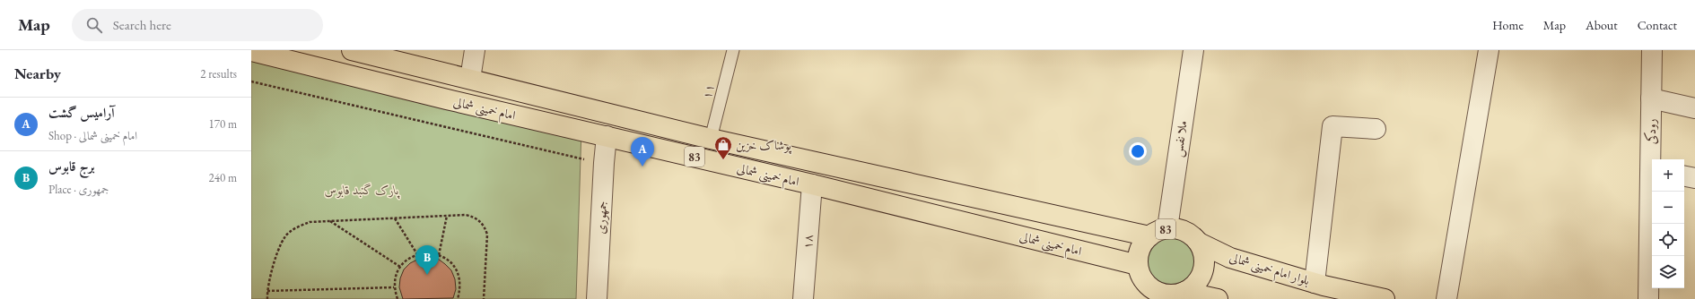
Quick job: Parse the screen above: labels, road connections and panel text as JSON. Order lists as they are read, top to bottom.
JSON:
{
  "streets": {
    "main road": ["امام خمینی شمالی", "83", "بلوار امام خمینی شمالی"],
    "street": [
      "رودکی",
      "ملا نفس",
      "جمهوری",
      "۱۸"
    ],
    "lane": ["۱۱"]
  },
  "crossings": [
    ["۱۱", "امام خمینی شمالی"],
    ["امام خمینی شمالی", "ملا نفس"],
    ["امام خمینی شمالی", "83"],
    ["امام خمینی شمالی", "جمهوری"],
    ["امام خمینی شمالی", "۱۸"],
    ["امام خمینی شمالی", "بلوار امام خمینی شمالی"],
    ["ملا نفس", "83"],
    ["ملا نفس", "بلوار امام خمینی شمالی"],
    ["83", "بلوار امام خمینی شمالی"]
  ],
  "parks": ["پارک گنبد قابوس"],
  "places": {
    "shop": ["پوشاک خزین"]
  },
  "page": {
    "header": "Map",
    "search": "Search here",
    "nav": [
      "Home",
      "Map",
      "About",
      "Contact"
    ],
    "heading": ["Nearby", "2 results"],
    "list": [
      {
        "mark": "A",
        "name": "آرامیس گشت",
        "note": "Shop · امام خمینی شمالی",
        "value": "170 m"
      },
      {
        "mark": "B",
        "name": "برج قابوس",
        "note": "Place · جمهوری",
        "value": "240 m"
      }
    ],
    "pins": ["A", "B"],
    "map_buttons": ["+", "−"]
  }
}
